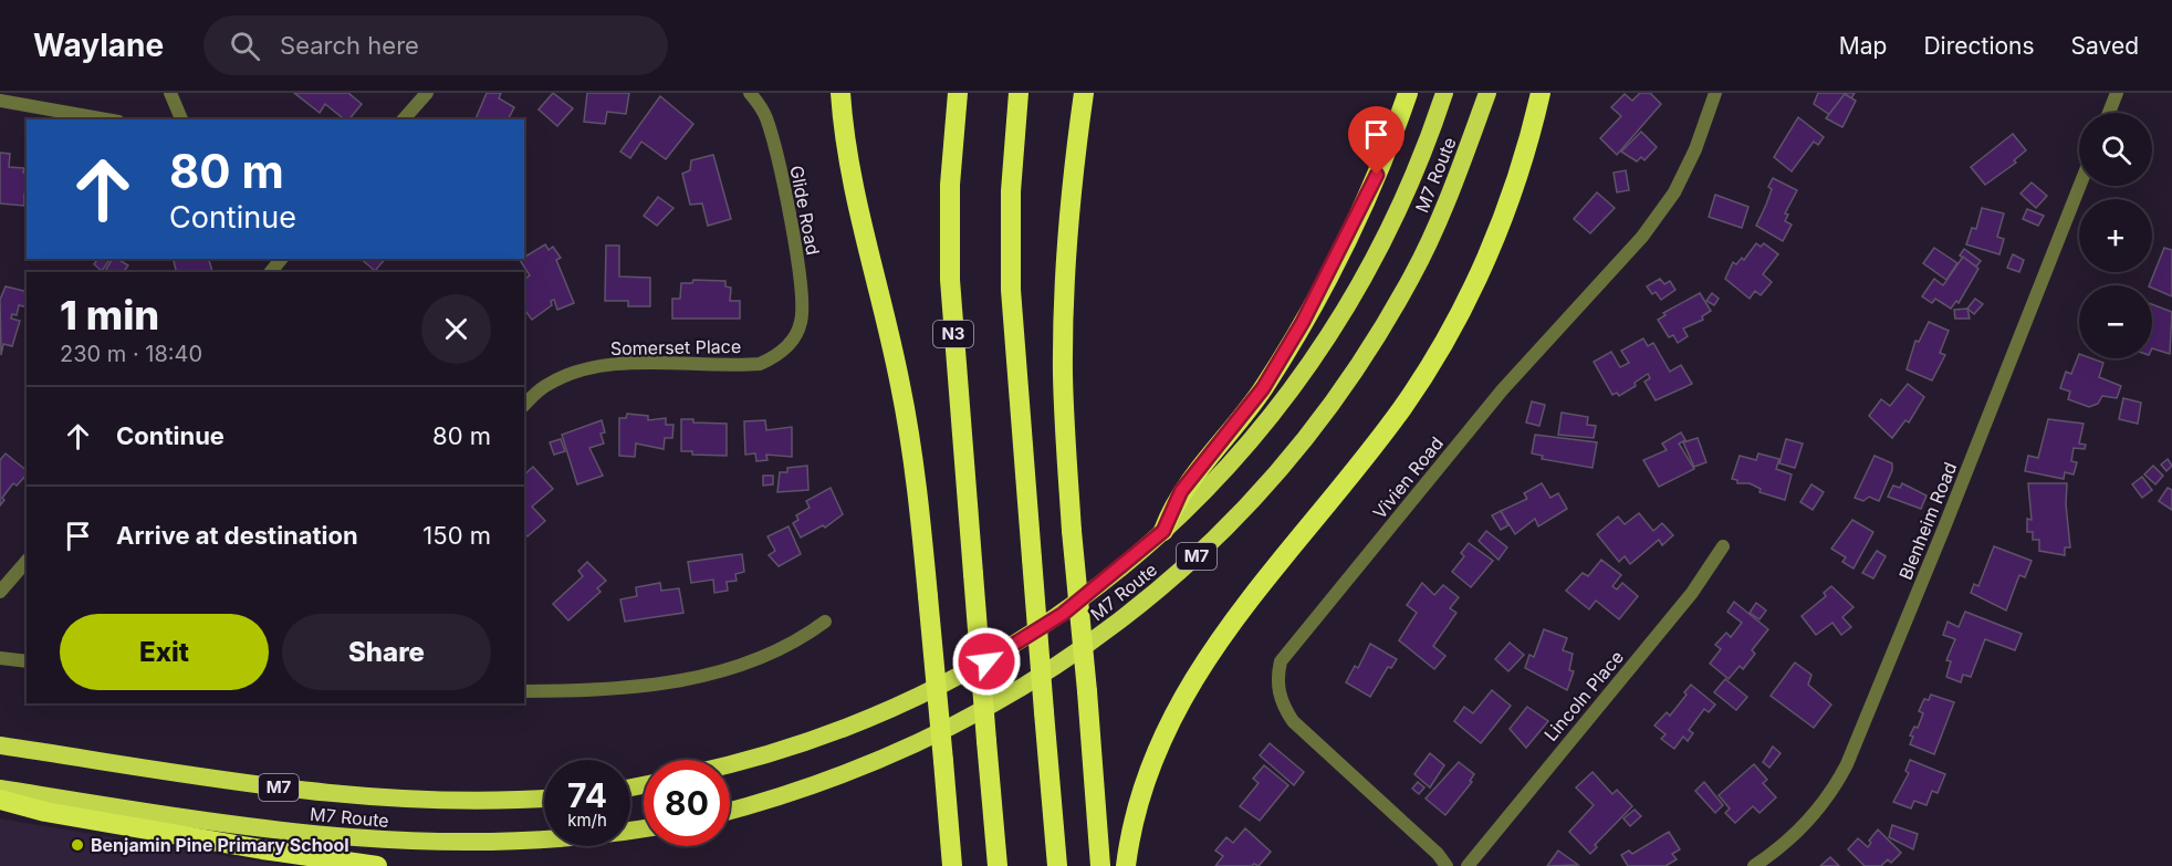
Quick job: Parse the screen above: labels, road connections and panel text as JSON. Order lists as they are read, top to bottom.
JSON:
{
  "streets": {
    "highway": ["M7 Route", "N3", "M7"],
    "street": [
      "Glide Road",
      "Somerset Place",
      "Vivien Road",
      "Blenheim Road",
      "Lincoln Place"
    ]
  },
  "crossings": [
    ["Glide Road", "Somerset Place"]
  ],
  "places": ["Benjamin Pine Primary School"],
  "page": {
    "header": "Waylane",
    "search": "Search here",
    "nav": ["Map", "Directions", "Saved"],
    "map_buttons": ["+", "−"],
    "turn": ["80 m", "Continue"],
    "heading": ["1 min", "230 m · 18:40"],
    "list": [
      {
        "name": "Continue",
        "value": "80 m"
      },
      {
        "name": "Arrive at destination",
        "value": "150 m"
      }
    ],
    "buttons": ["Exit", "Share"],
    "speed": "74 km/h",
    "limit": "80"
  }
}
